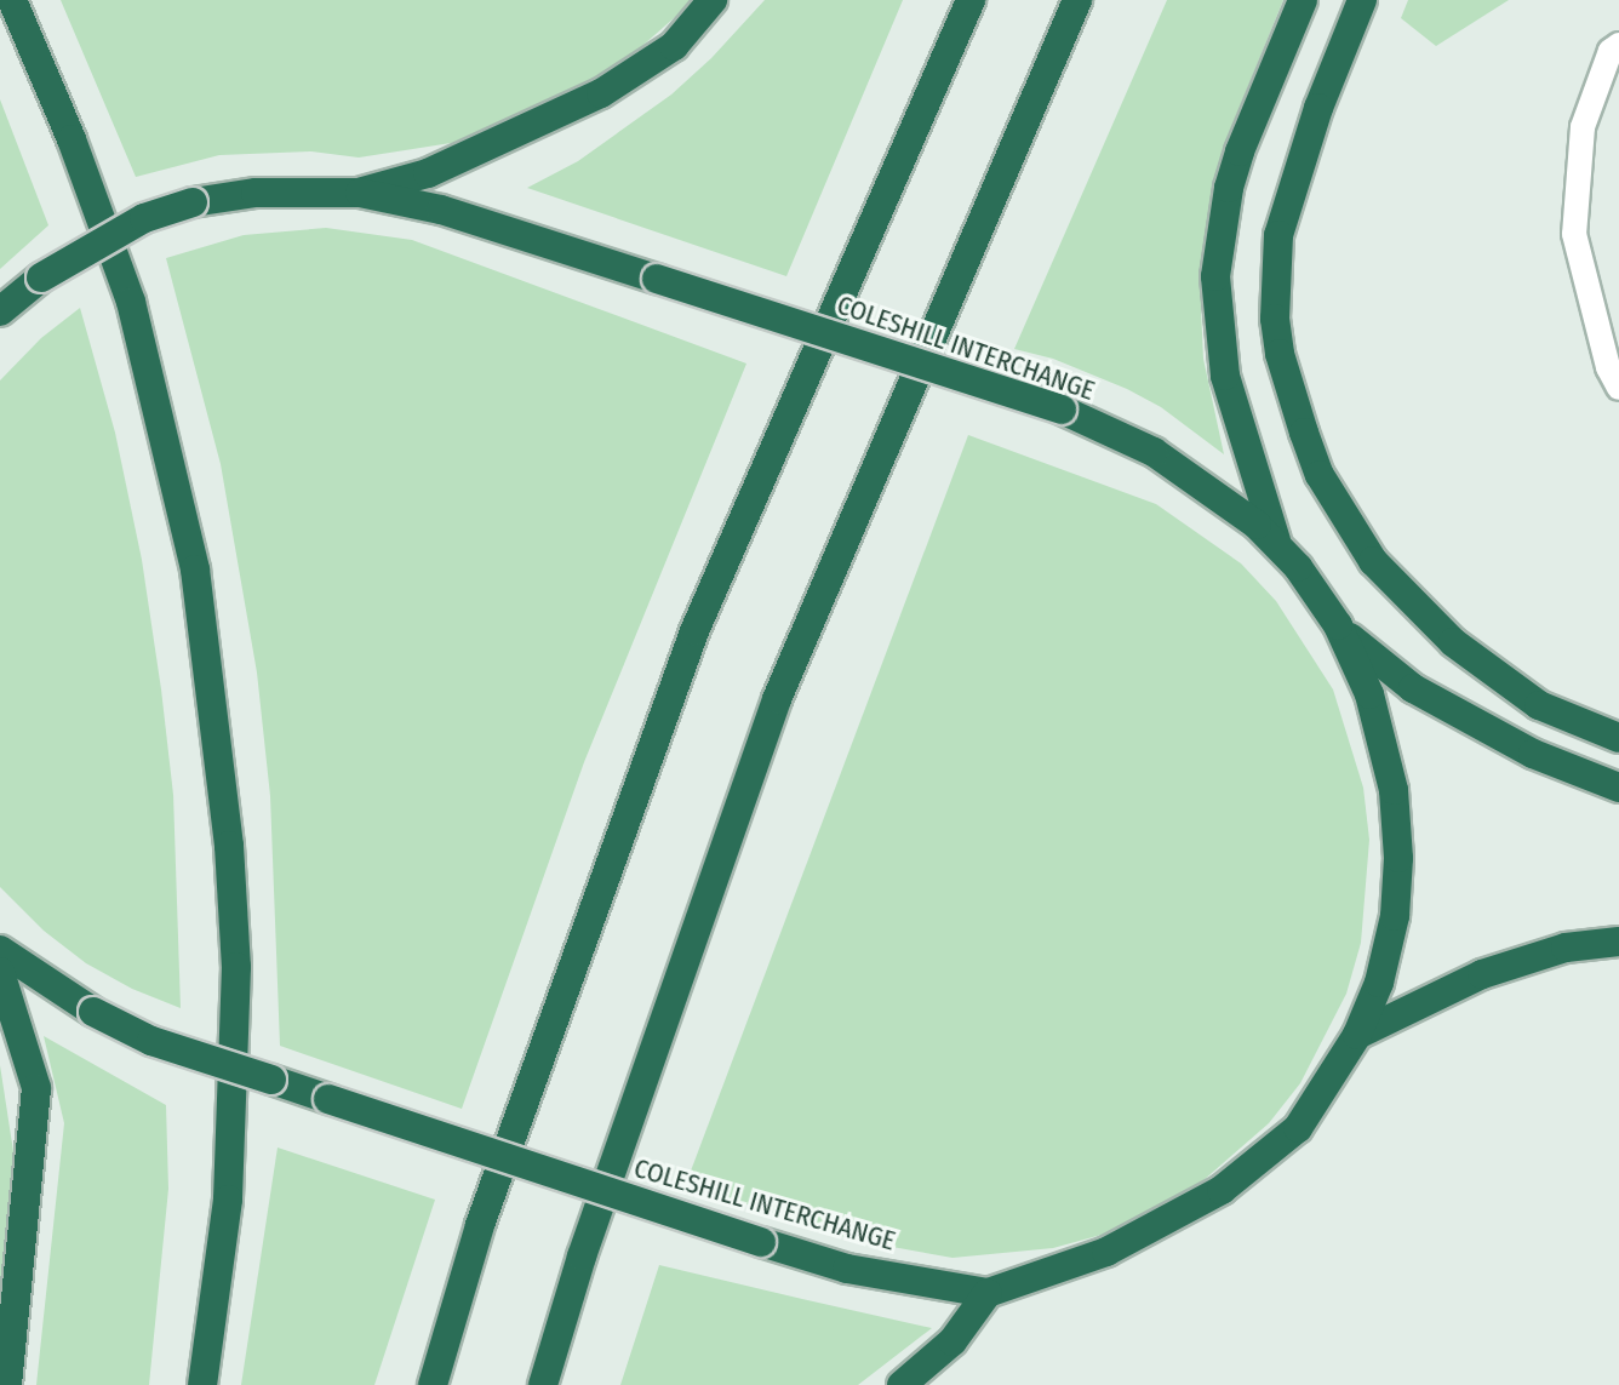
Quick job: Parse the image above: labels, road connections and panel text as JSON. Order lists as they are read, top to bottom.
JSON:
{
  "streets": {
    "highway": ["COLESHILL INTERCHANGE"]
  }
}
